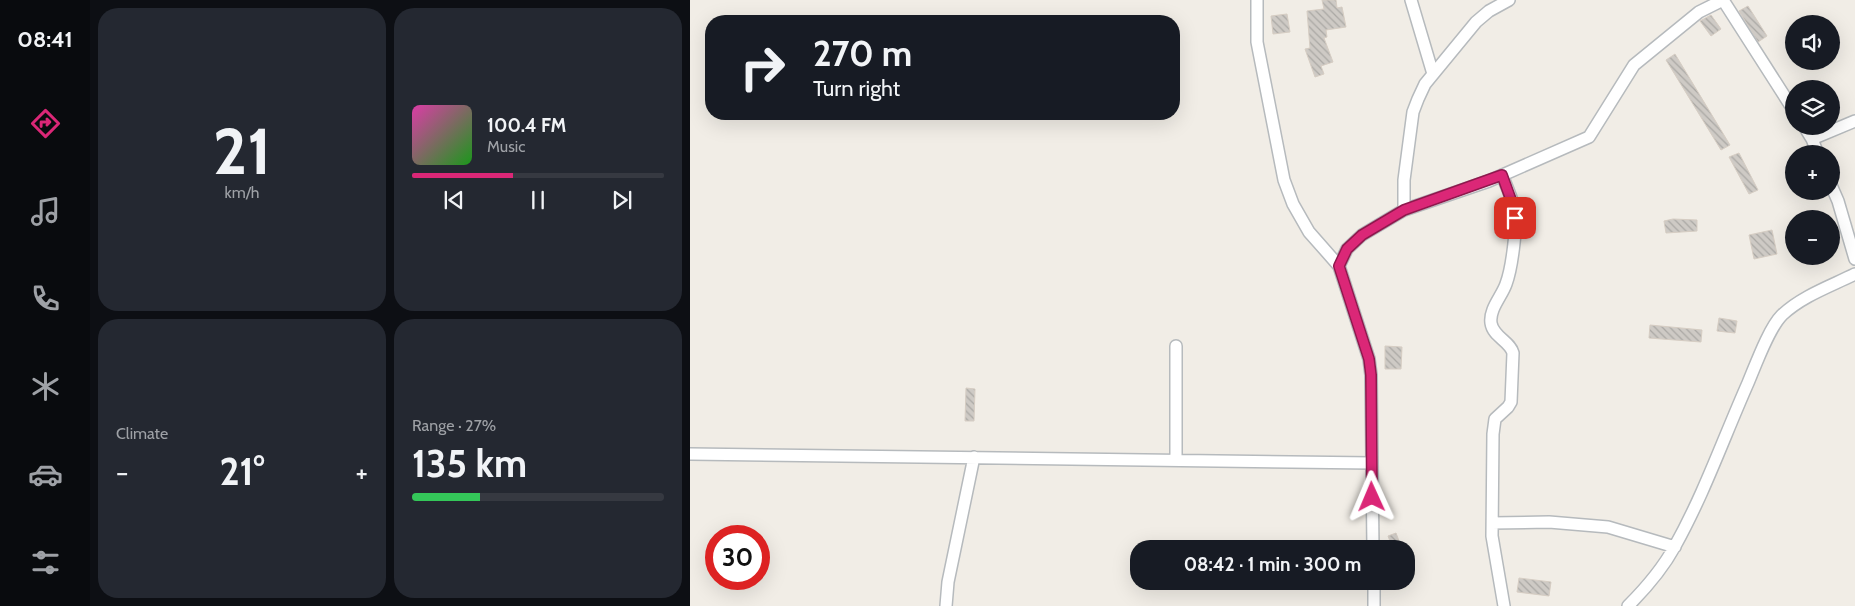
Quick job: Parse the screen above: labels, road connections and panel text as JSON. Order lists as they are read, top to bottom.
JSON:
{
  "page": {
    "tabs": "08:41",
    "tile": [
      ["21", "km/h"],
      "Climate",
      ["Range · 27%", "135 km"]
    ],
    "map_buttons": ["+", "−"],
    "turn": ["270 m", "Turn right"],
    "song": ["100.4 FM", "Music"],
    "heat": ["−", "21°", "+"],
    "limit": "30",
    "trip": "08:42 · 1 min · 300 m"
  }
}
